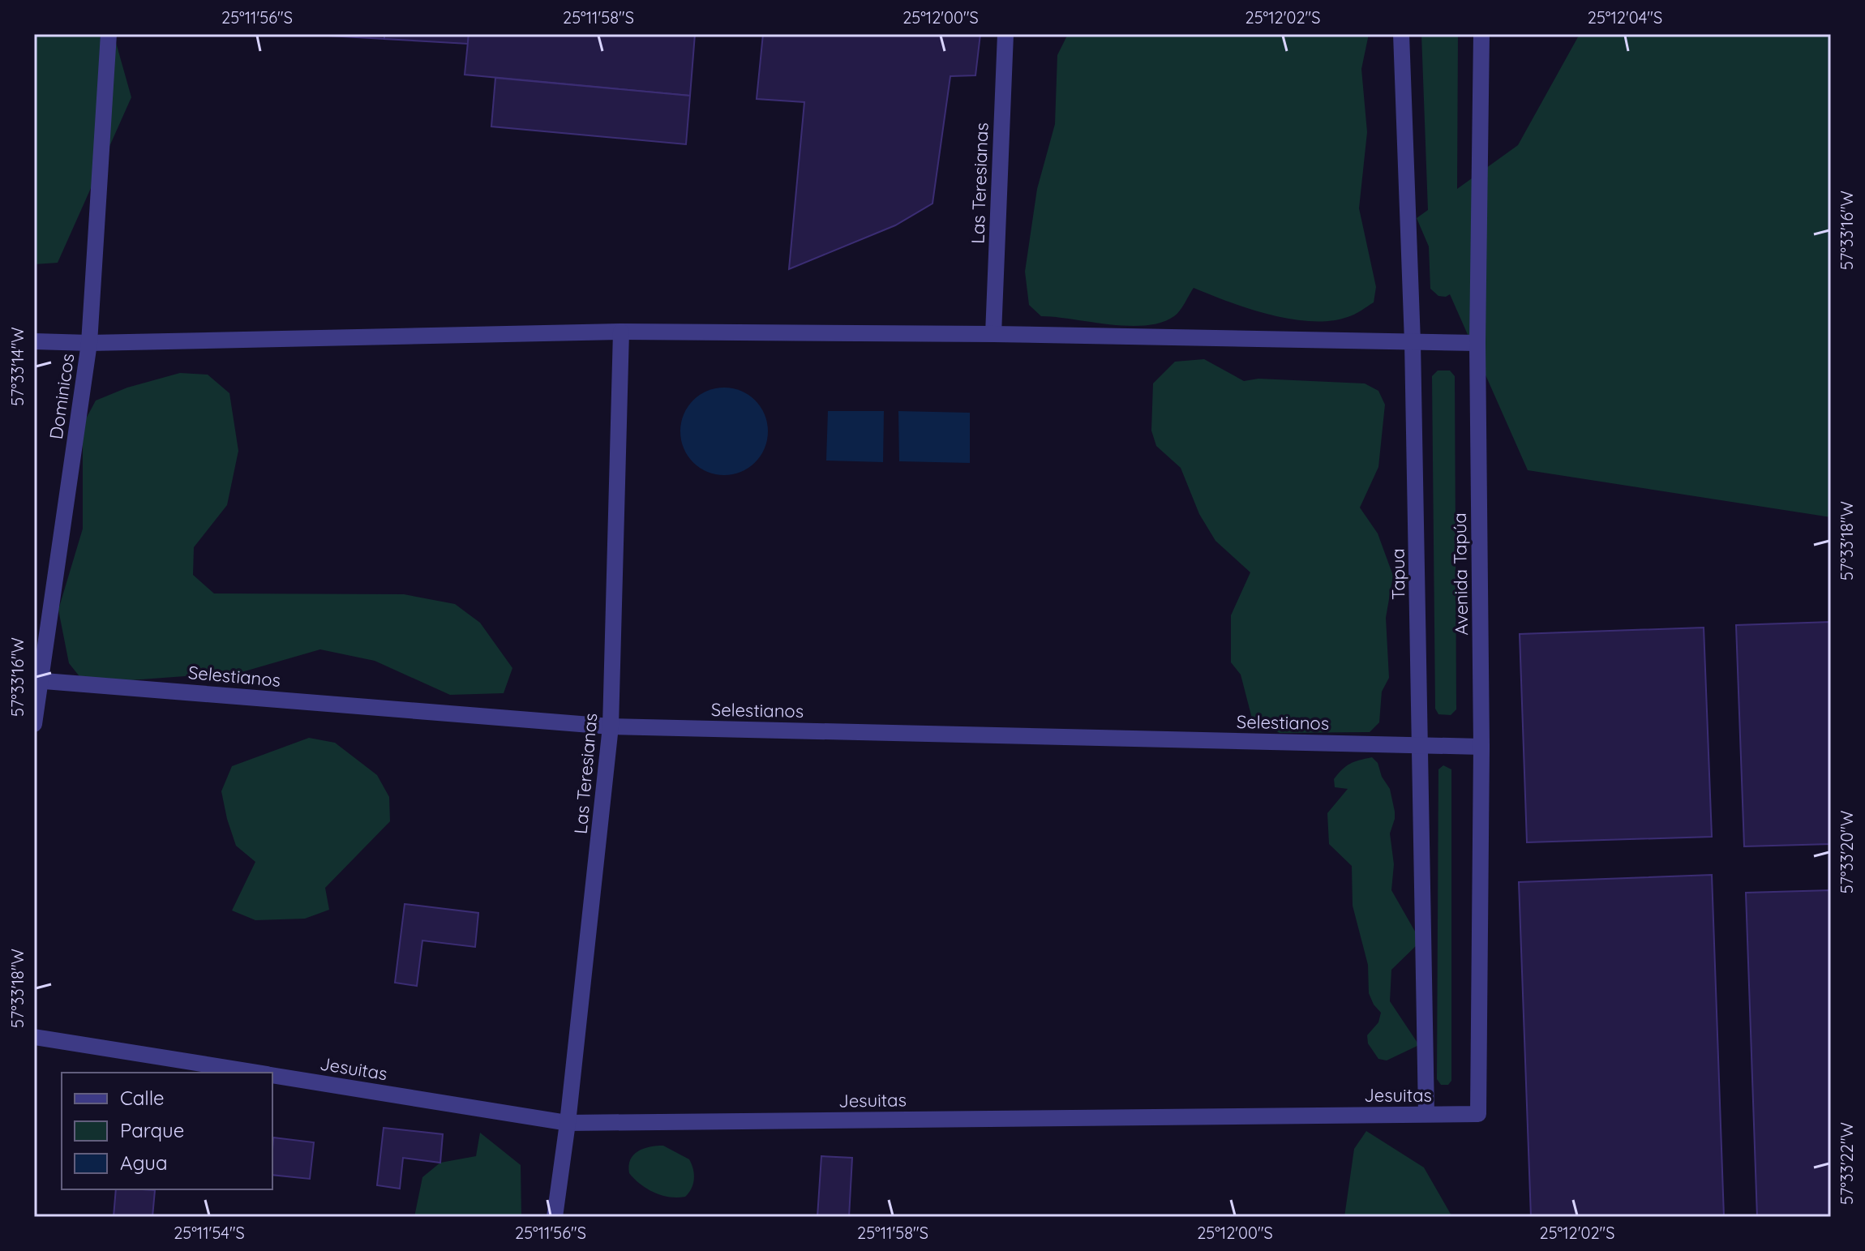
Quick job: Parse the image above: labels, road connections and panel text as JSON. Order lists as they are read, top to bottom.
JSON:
{
  "streets": {
    "street": [
      "Las Teresianas",
      "Dominicos",
      "Tapua",
      "Avenida Tapúa",
      "Selestianos",
      "Jesuitas"
    ]
  },
  "crossings": [
    ["Las Teresianas", "Selestianos"],
    ["Las Teresianas", "Jesuitas"],
    ["Dominicos", "Selestianos"],
    ["Tapua", "Selestianos"],
    ["Tapua", "Jesuitas"],
    ["Avenida Tapúa", "Selestianos"],
    ["Avenida Tapúa", "Jesuitas"]
  ],
  "legend": ["Calle", "Parque", "Agua"],
  "coordinates": [
    "25°11'56\"S",
    "25°11'58\"S",
    "25°12'00\"S",
    "25°12'02\"S",
    "25°12'04\"S",
    "57°33'16\"W",
    "57°33'14\"W",
    "57°33'18\"W",
    "57°33'20\"W",
    "57°33'22\"W",
    "25°11'54\"S"
  ]
}
